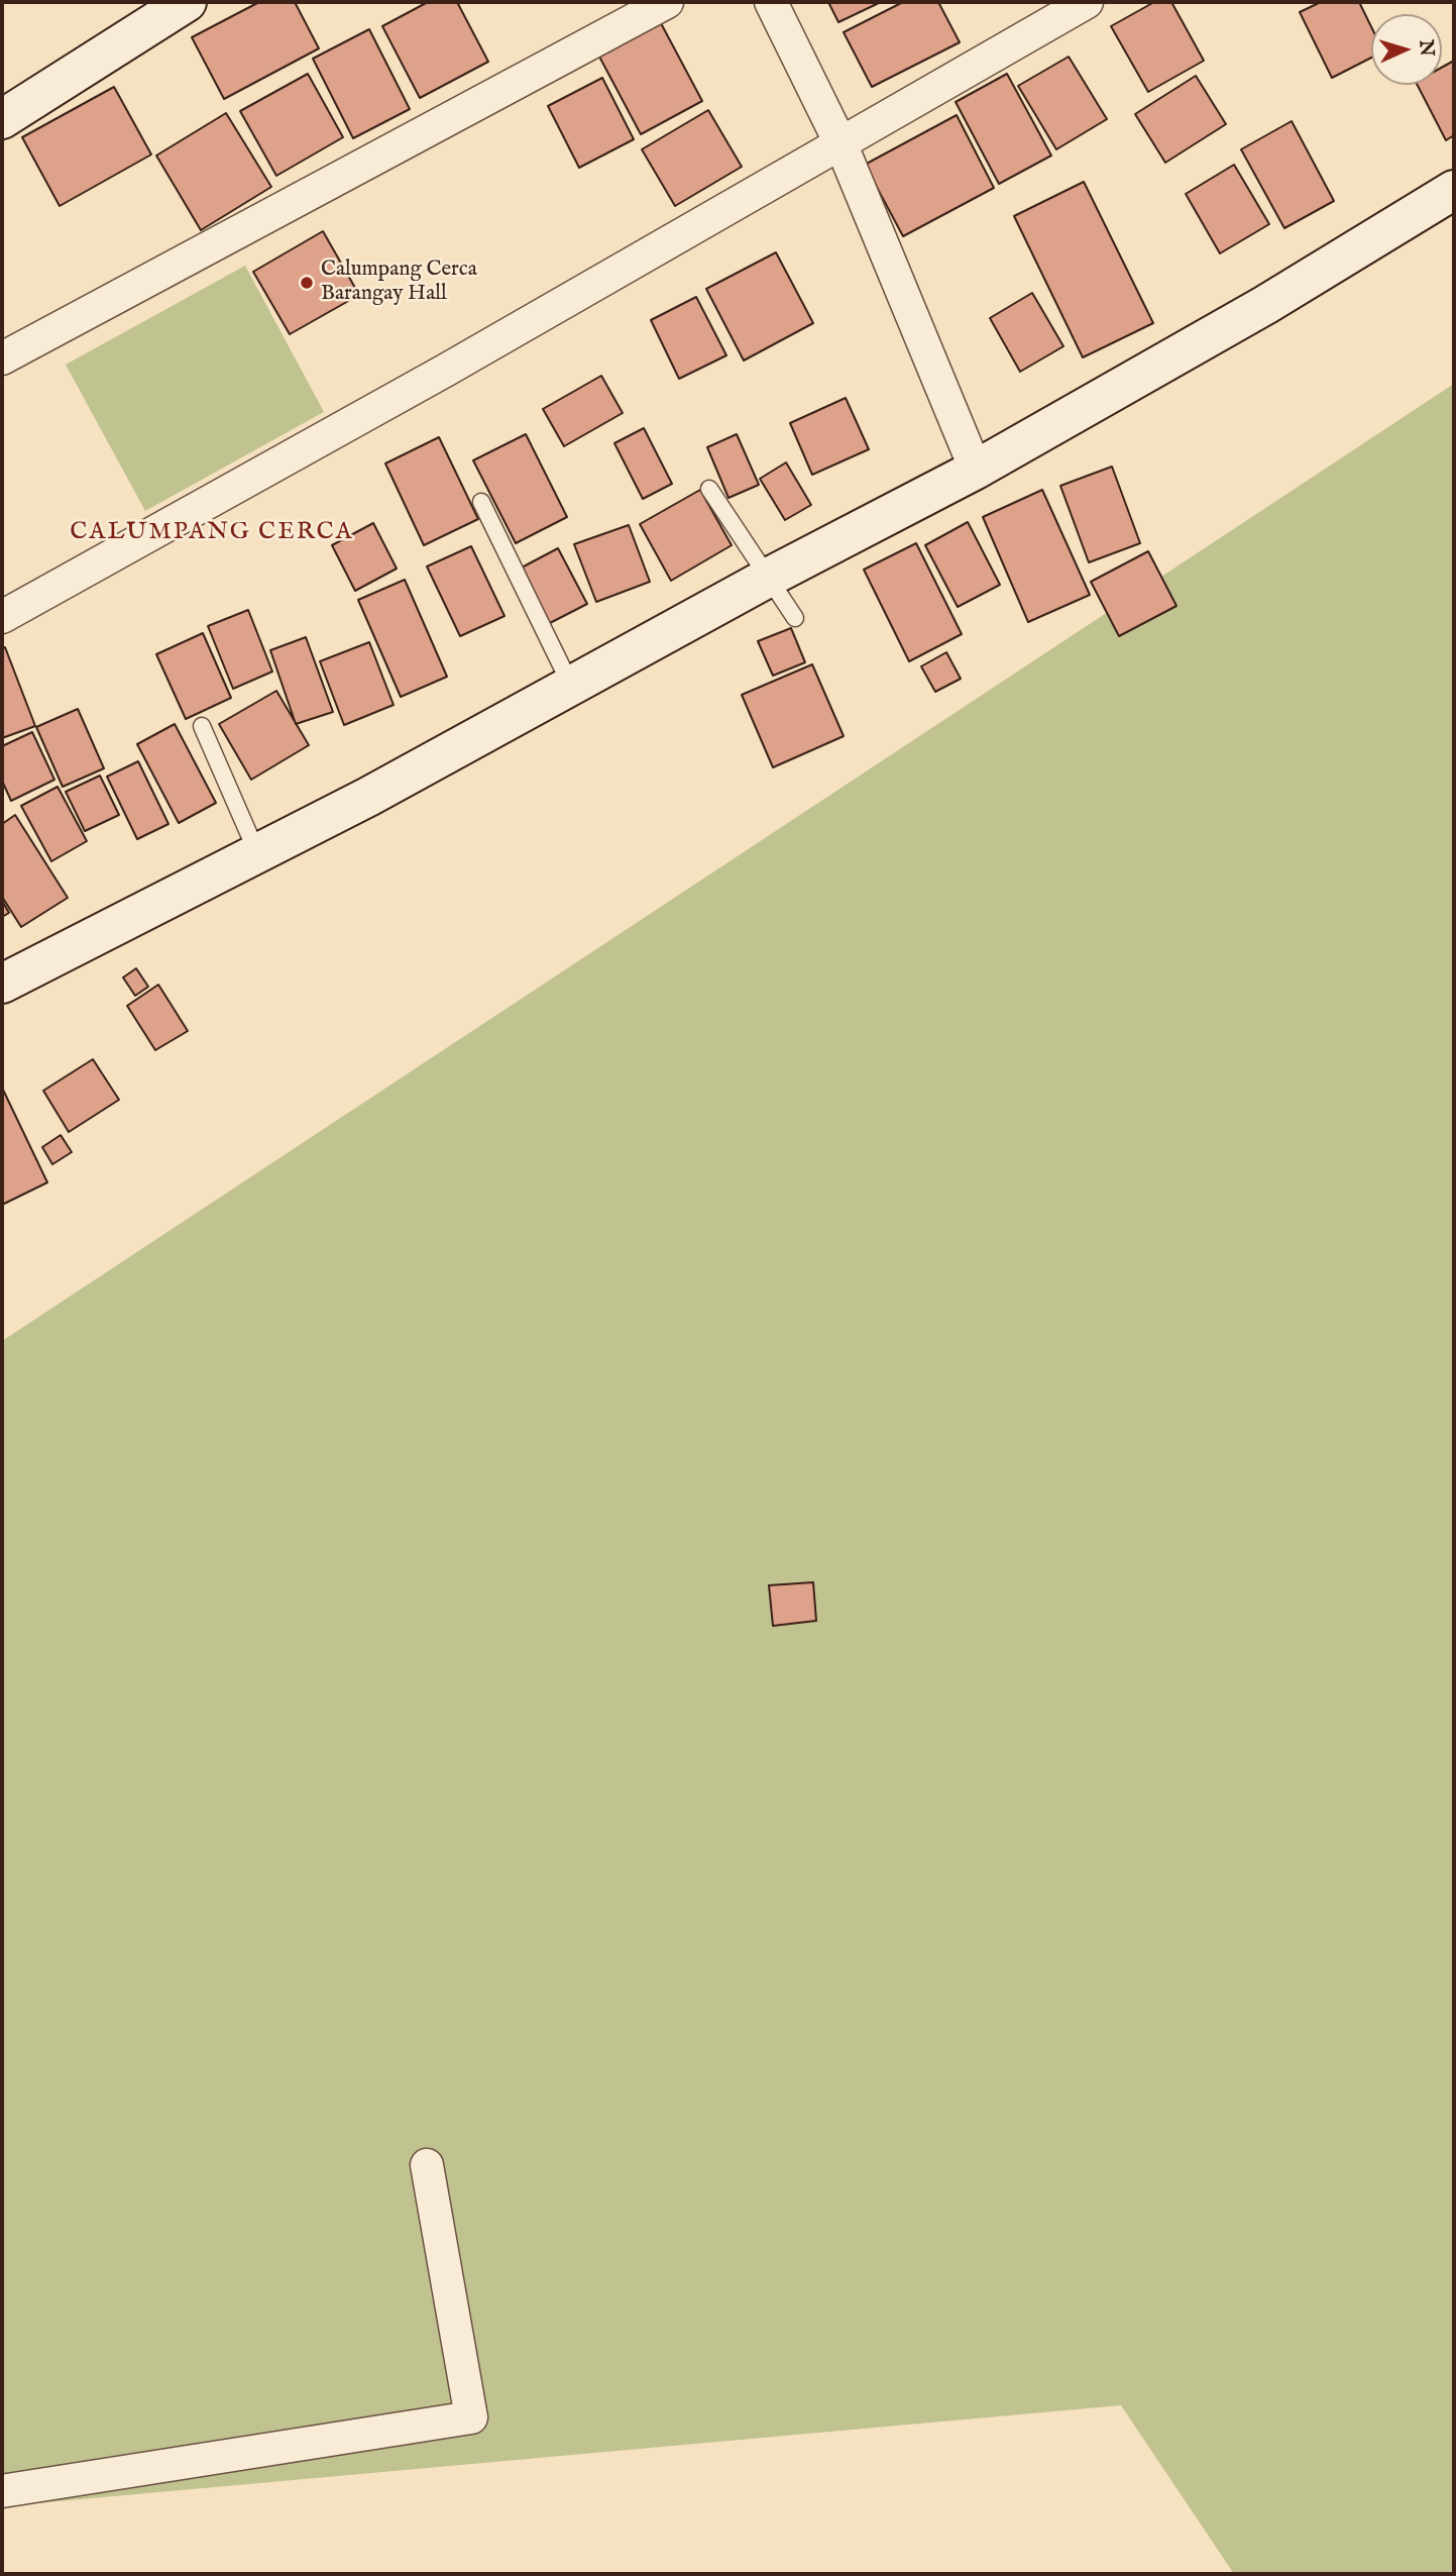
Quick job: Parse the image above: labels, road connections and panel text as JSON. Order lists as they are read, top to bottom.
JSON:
{
  "districts": ["CALUMPANG CERCA"],
  "places": ["Calumpang Cerca Barangay Hall"],
  "north": "right"
}
